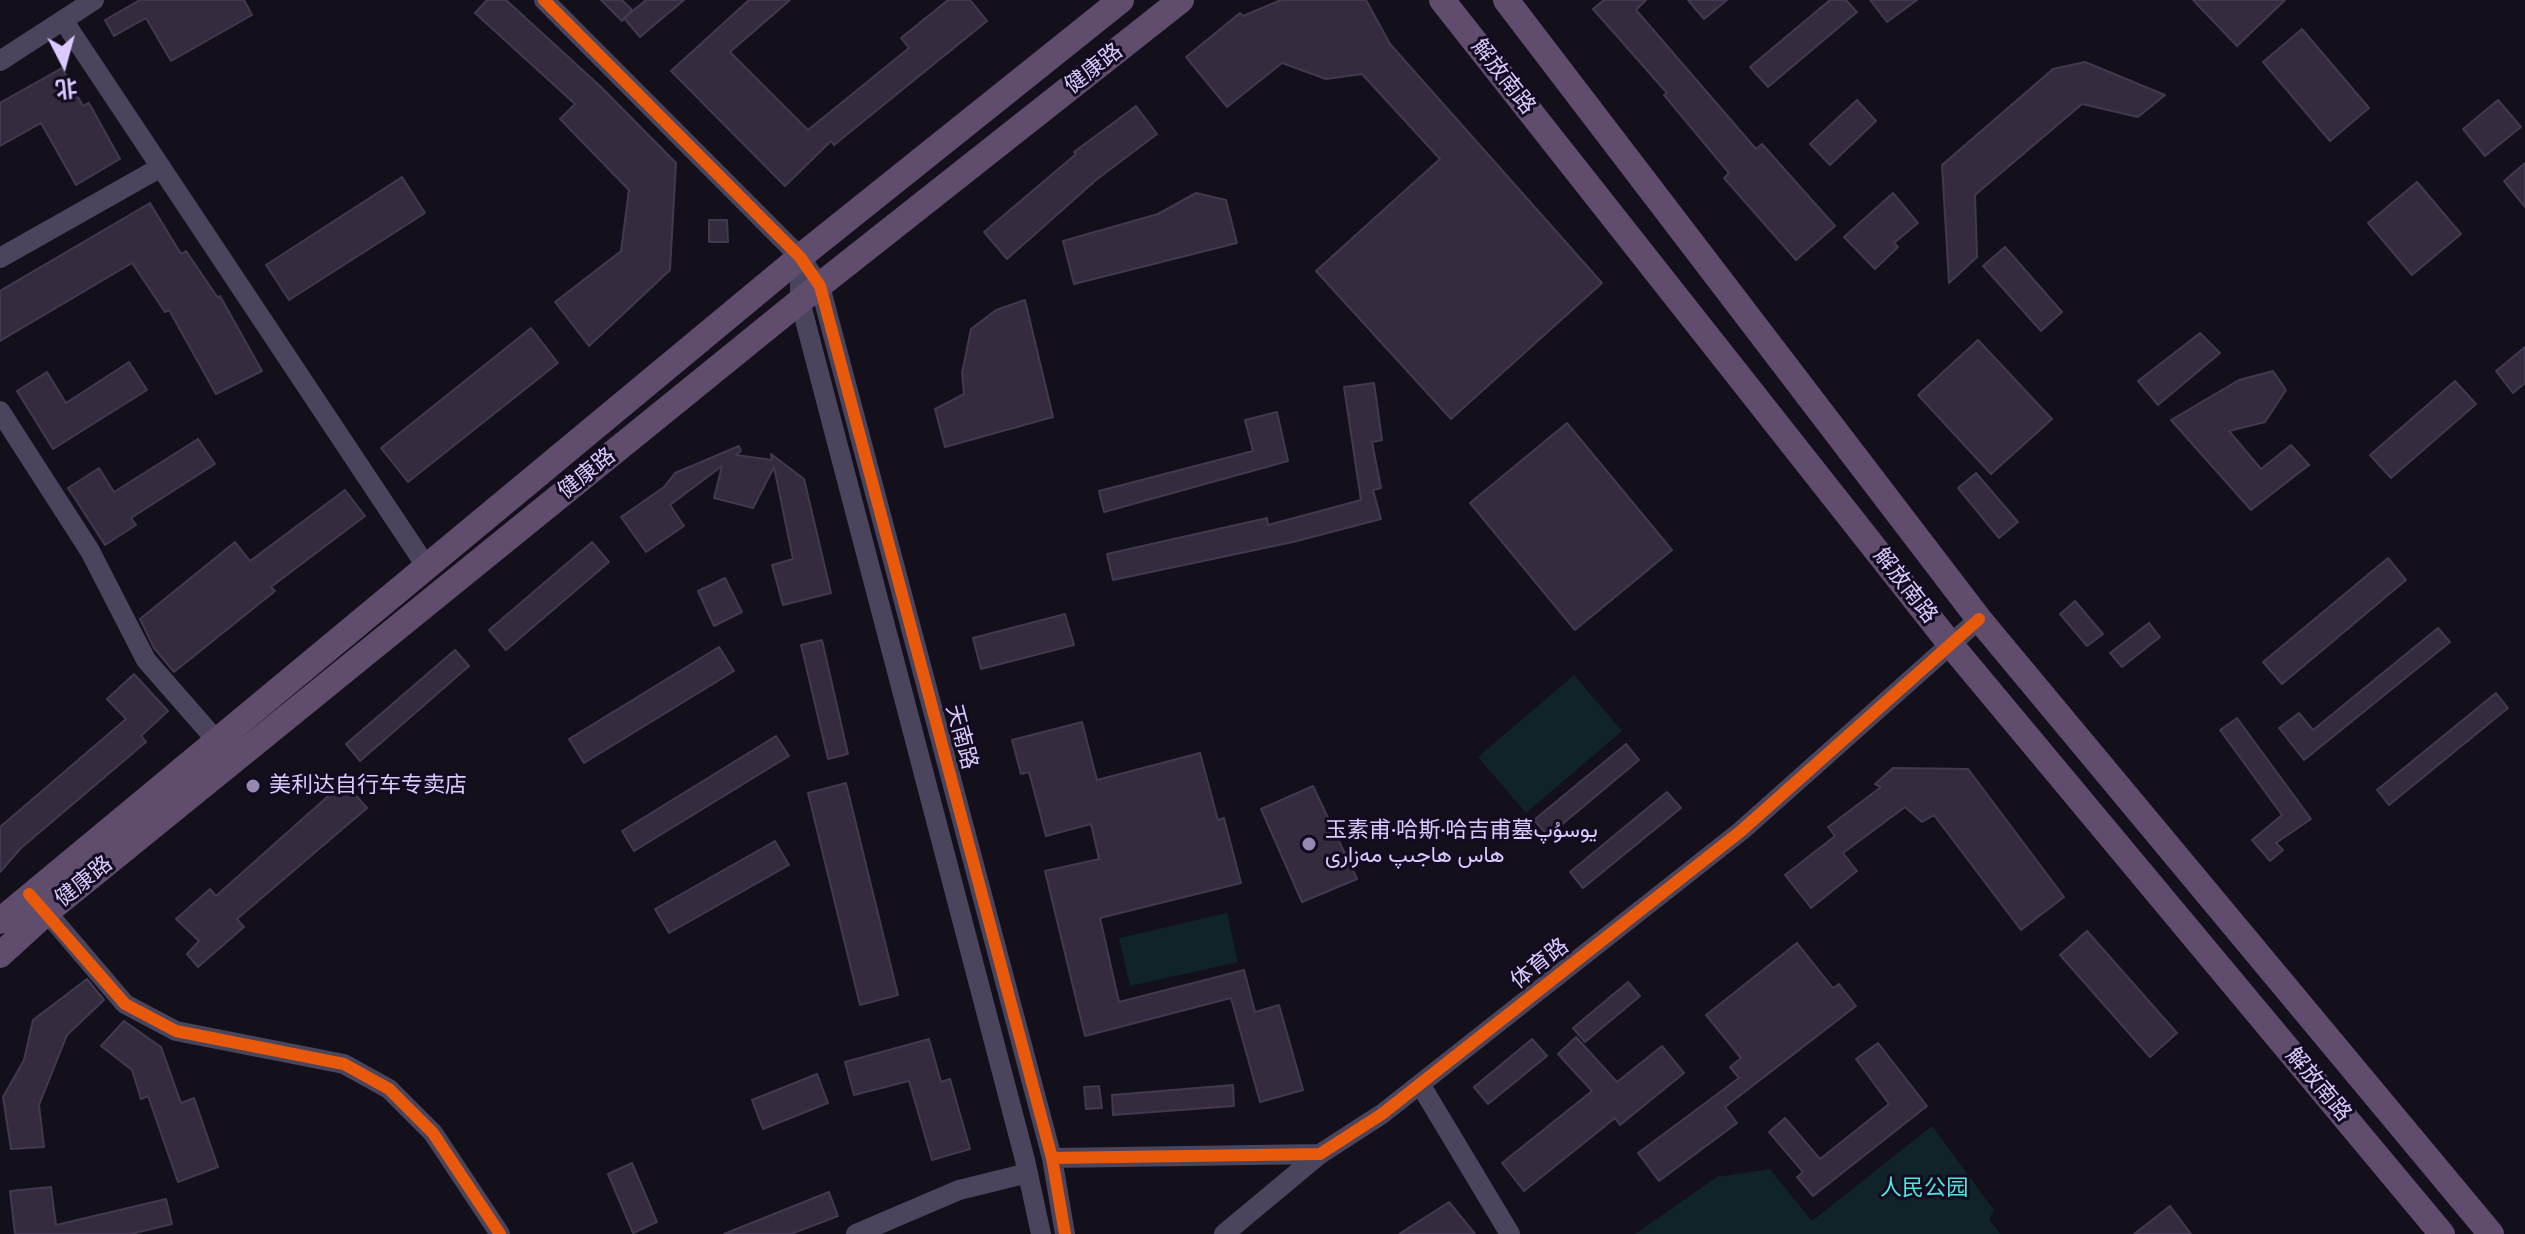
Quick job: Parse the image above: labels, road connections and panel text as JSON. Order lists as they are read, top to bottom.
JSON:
{
  "streets": {
    "main road": ["健康路", "解放南路"],
    "street": ["天南路", "体育路"]
  },
  "crossings": [
    ["健康路", "天南路"],
    ["解放南路", "体育路"]
  ],
  "parks": ["人民公园"],
  "places": ["美利达自行车专卖店", "玉素甫·哈斯·哈吉甫墓يوسۇپ ھاس ھاجىپ مەزارى"],
  "north": "bottom"
}
